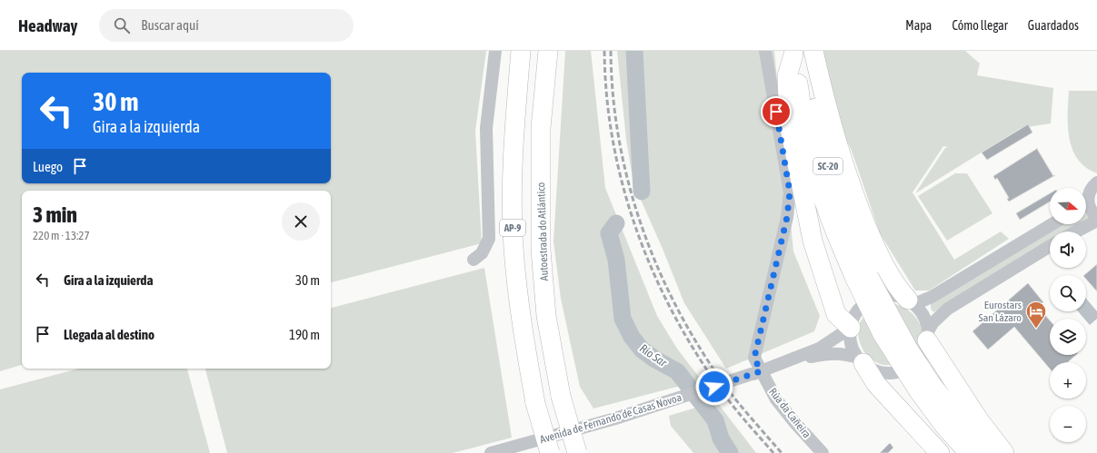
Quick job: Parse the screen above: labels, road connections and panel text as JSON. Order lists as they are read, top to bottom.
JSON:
{
  "streets": {
    "highway": ["SC-20", "AP-9", "Autoestrada do Atlántico"],
    "street": ["Rúa da Cañeira", "Avenida de Fernando de Casas Novoa"]
  },
  "crossings": [
    ["Rúa da Cañeira", "Avenida de Fernando de Casas Novoa"]
  ],
  "water": ["Río Sar"],
  "places": {
    "hotel": ["Eurostars San Lázaro"]
  },
  "north": "right",
  "page": {
    "header": "Headway",
    "search": "Buscar aquí",
    "nav": ["Mapa", "Cómo llegar", "Guardados"],
    "turn": ["30 m", "Gira a la izquierda"],
    "then": "Luego",
    "map_buttons": ["+", "−"],
    "heading": ["3 min", "220 m · 13:27"],
    "list": [
      {
        "name": "Gira a la izquierda",
        "value": "30 m"
      },
      {
        "name": "Llegada al destino",
        "value": "190 m"
      }
    ]
  }
}
